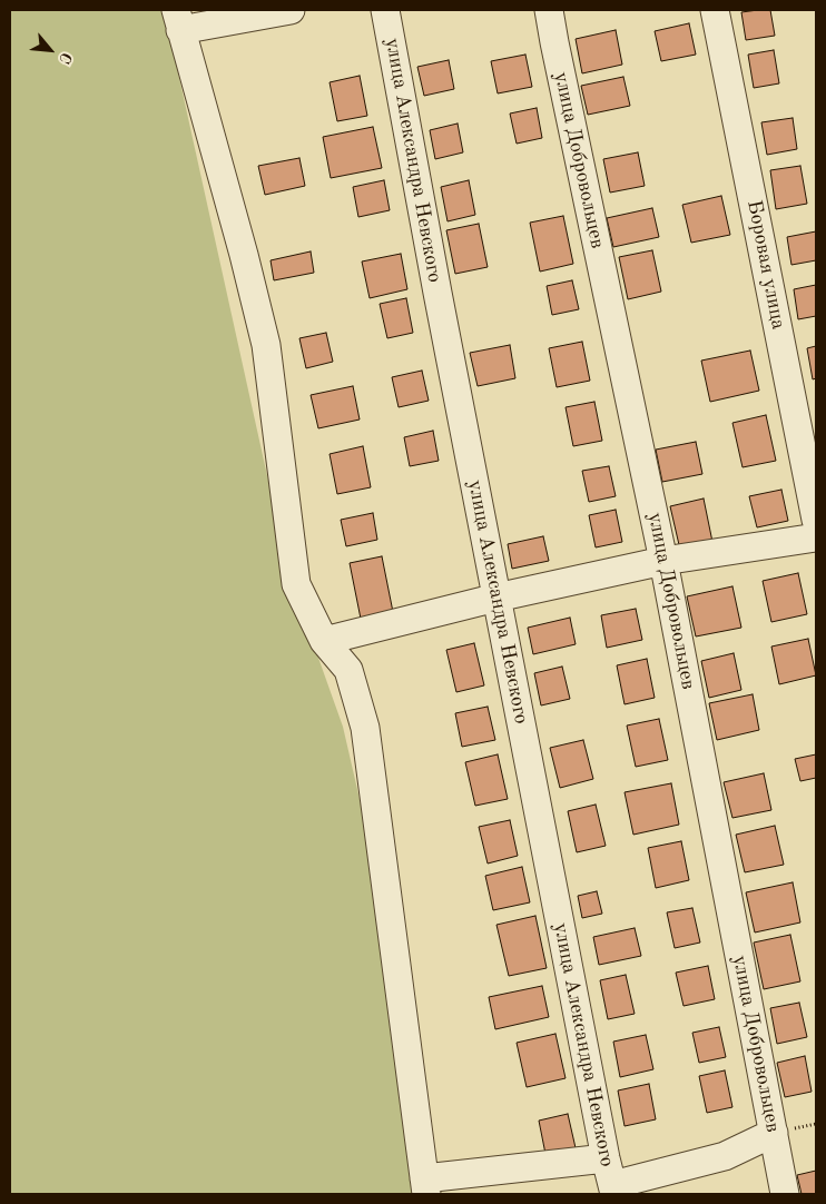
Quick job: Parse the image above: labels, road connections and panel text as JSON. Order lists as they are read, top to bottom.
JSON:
{
  "streets": {
    "street": ["улица Александра Невского", "улица Добровольцев", "Боровая улица"]
  },
  "north": "bottom right"
}
